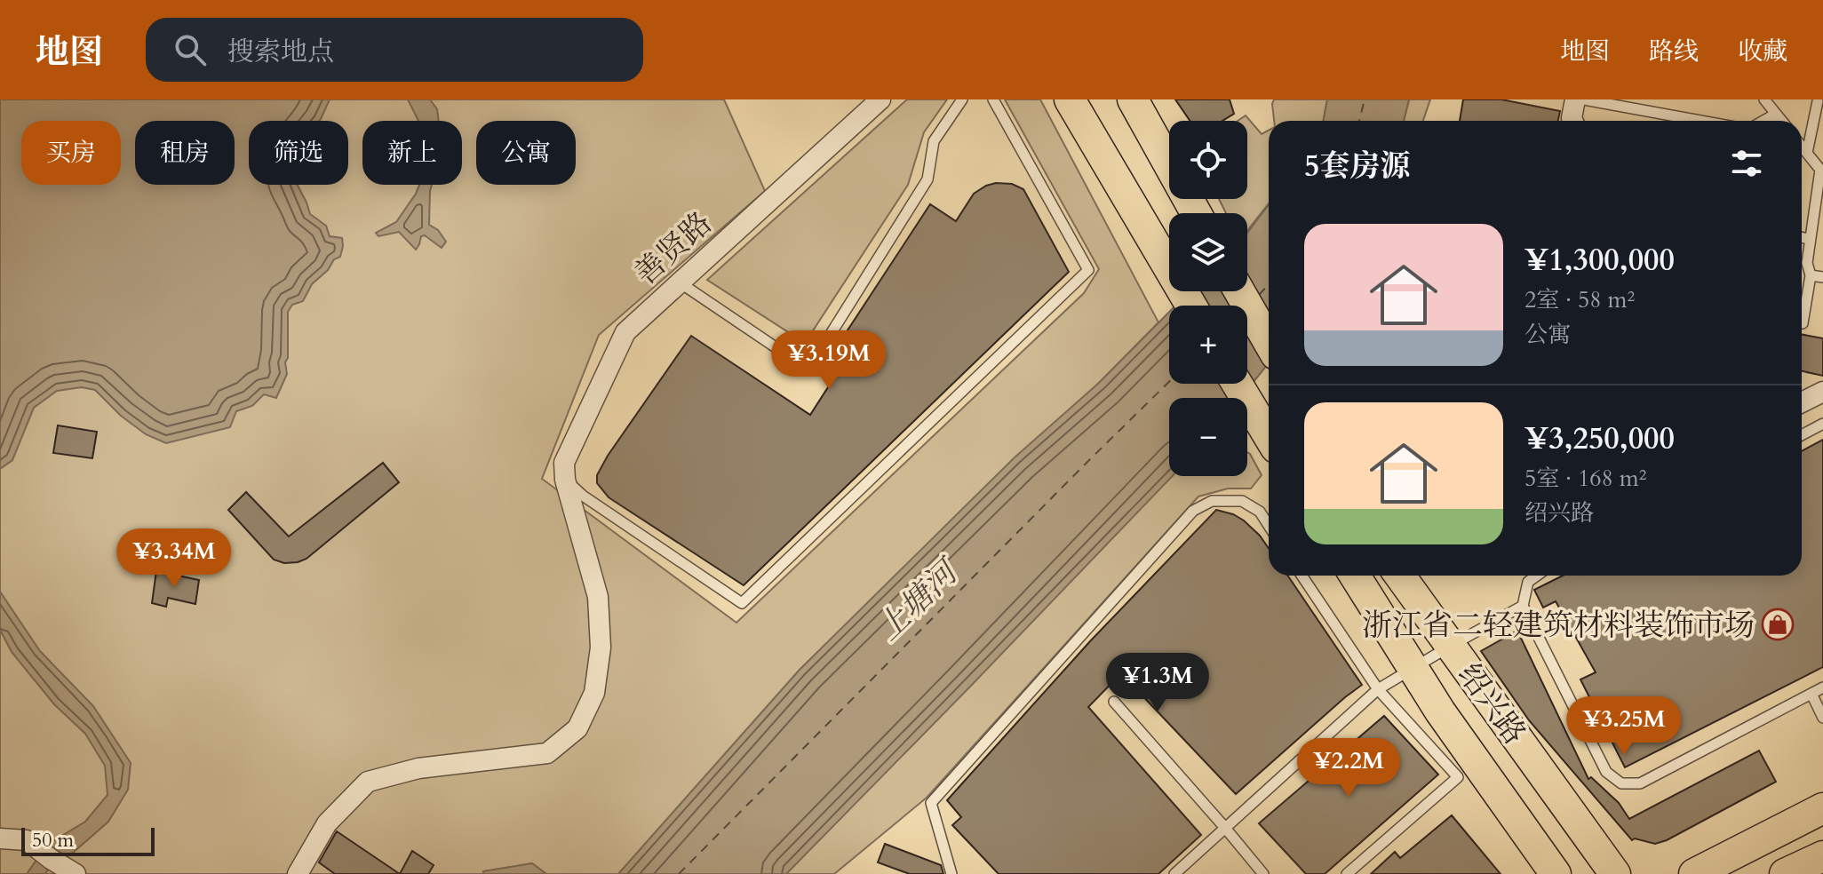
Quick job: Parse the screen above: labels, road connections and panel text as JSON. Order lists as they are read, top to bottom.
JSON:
{
  "streets": {
    "main road": ["绍兴路"],
    "street": ["善贤路"]
  },
  "water": ["上塘河"],
  "places": {
    "shop": ["浙江省二轻建筑材料装饰市场"]
  },
  "scale_bar": "50 m",
  "page": {
    "header": "地图",
    "search": "搜索地点",
    "nav": ["地图", "路线", "收藏"],
    "map_buttons": ["+", "−"],
    "chip": [
      "买房",
      "租房",
      "筛选",
      "新上",
      "公寓"
    ],
    "heading": "5套房源",
    "list": [
      {
        "name": "¥1,300,000",
        "note": "2室 · 58 m² · 公寓"
      },
      {
        "name": "¥3,250,000",
        "note": "5室 · 168 m² · 绍兴路"
      }
    ],
    "price": [
      "¥3.19M",
      "¥3.34M",
      "¥1.3M",
      "¥3.25M",
      "¥2.2M"
    ],
    "scale": "50 m"
  }
}
